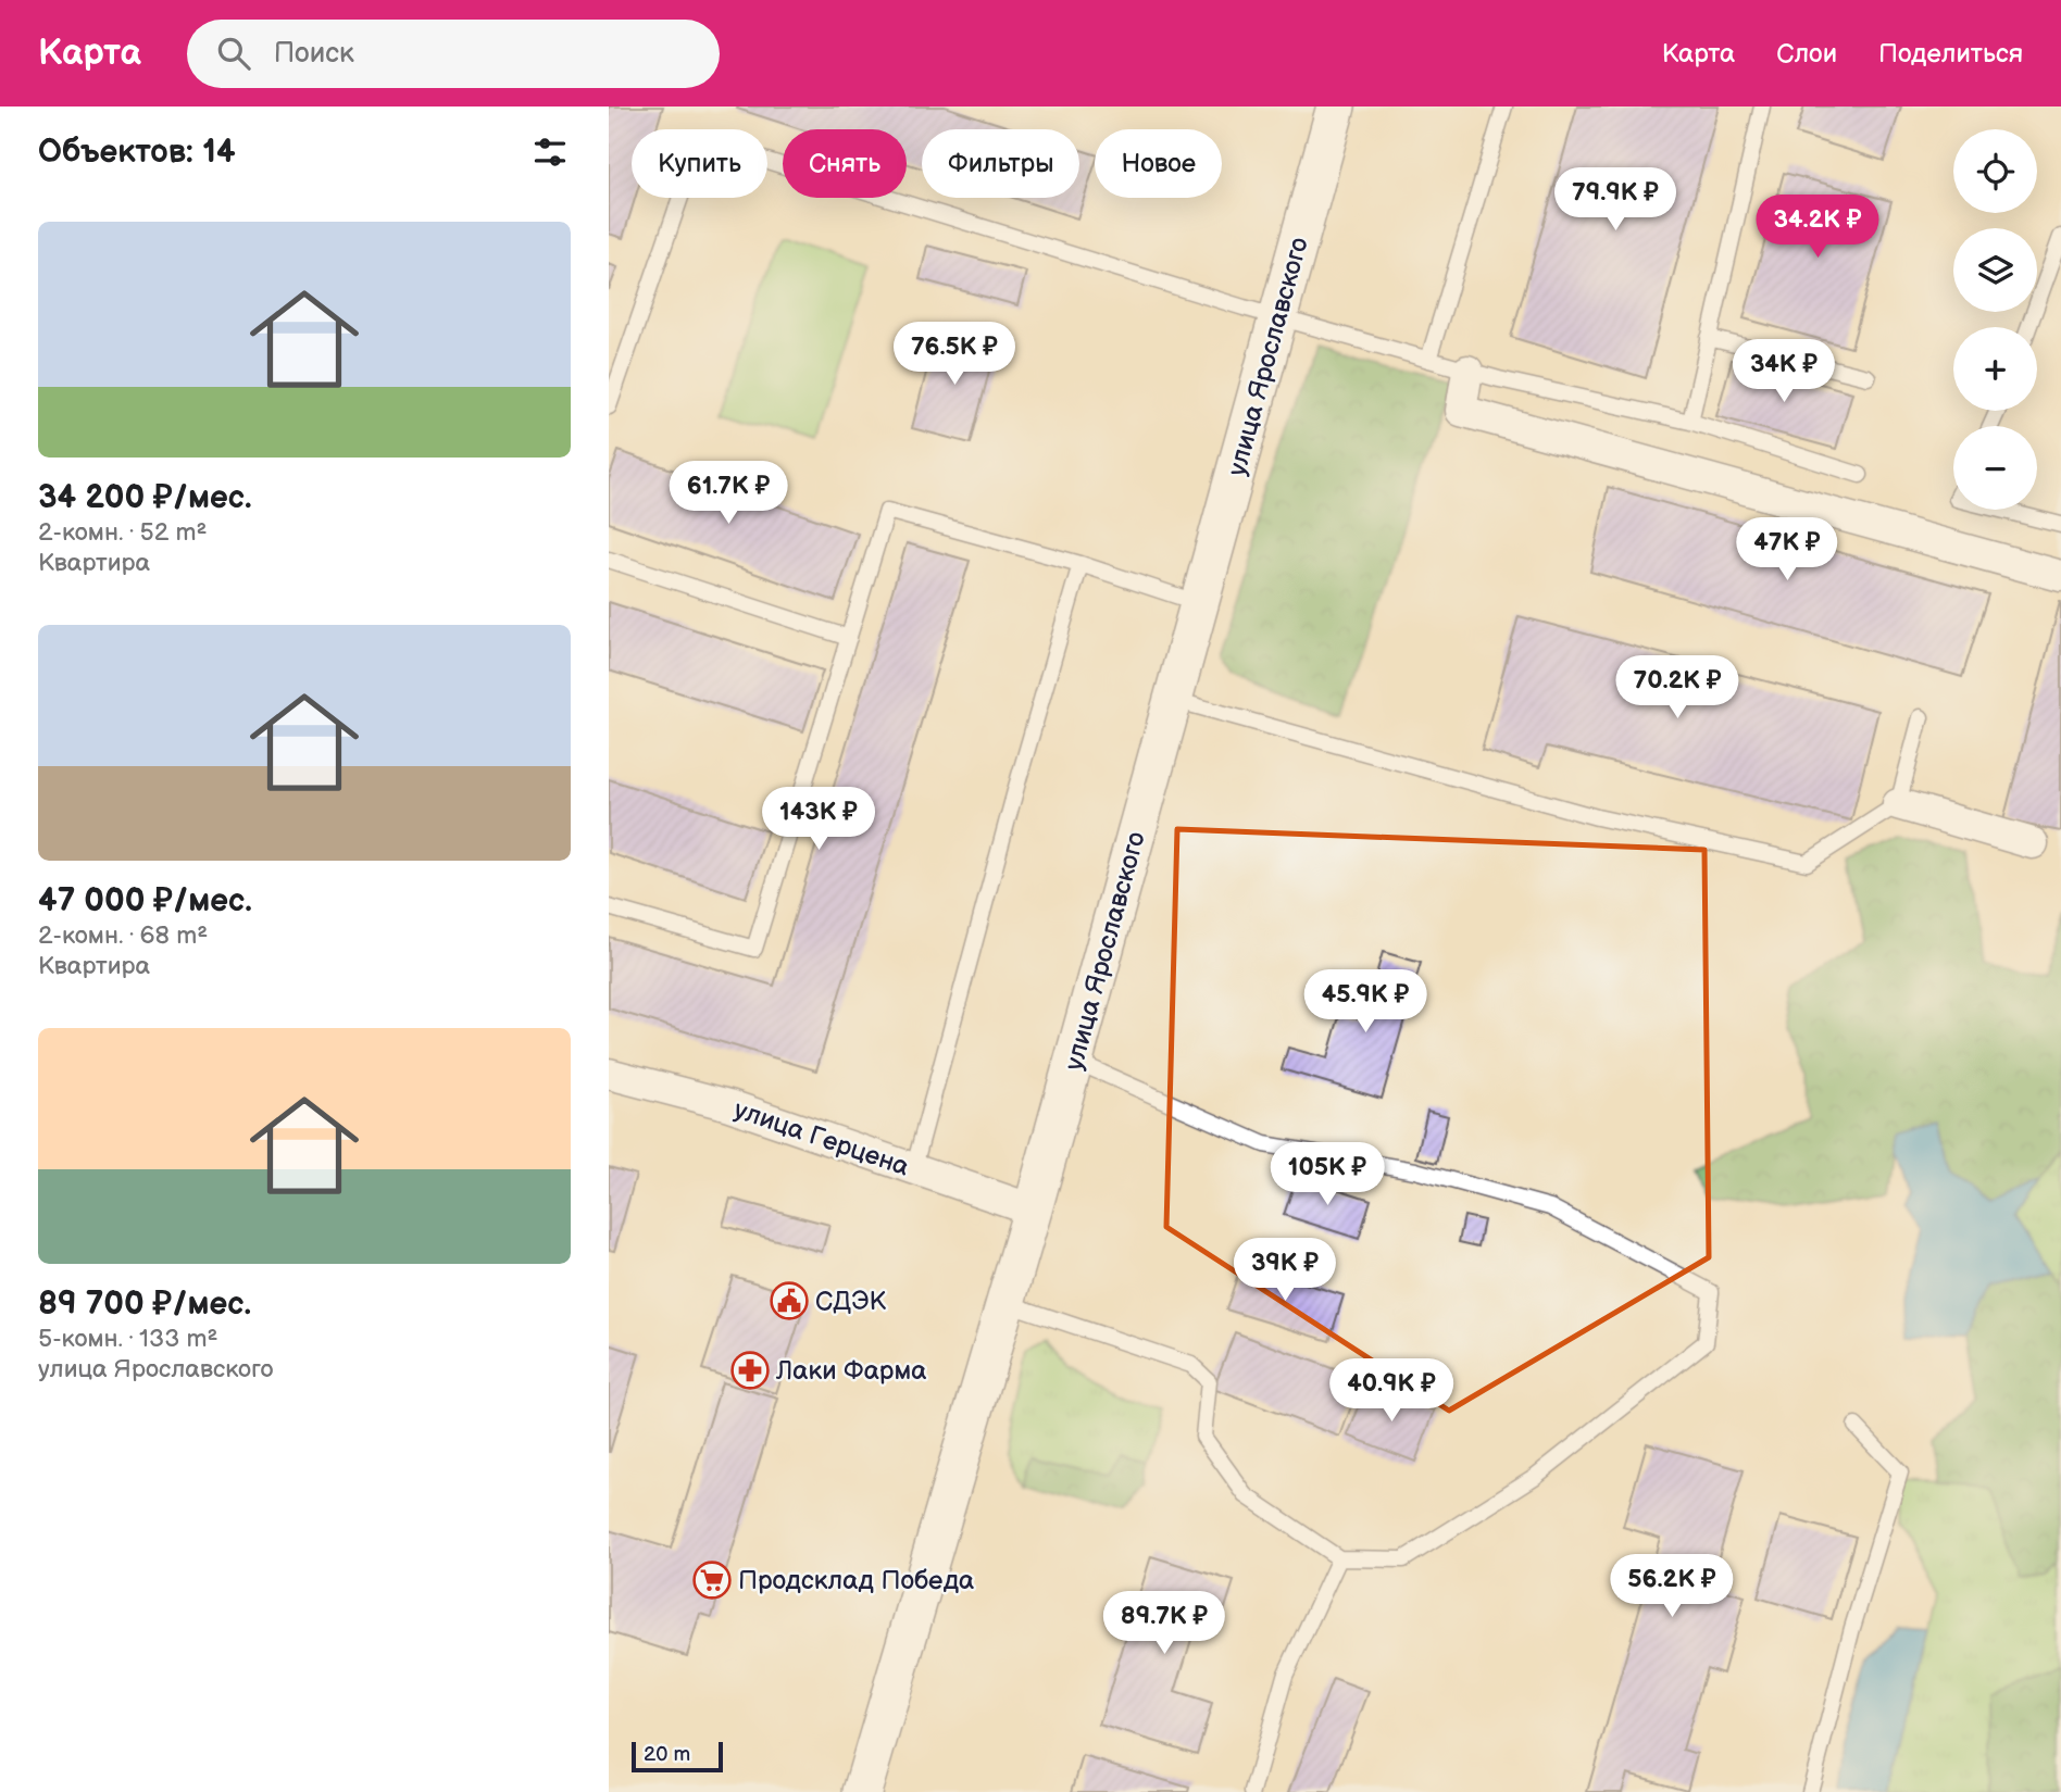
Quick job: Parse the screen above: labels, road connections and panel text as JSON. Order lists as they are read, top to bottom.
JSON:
{
  "streets": {
    "street": ["улица Ярославского", "улица Герцена"]
  },
  "crossings": [
    ["улица Ярославского", "улица Герцена"]
  ],
  "places": {
    "public building": ["СДЭК"],
    "pharmacy": ["Лаки Фарма"],
    "supermarket": ["Продсклад Победа"]
  },
  "scale_bar": "20 m",
  "page": {
    "header": "Карта",
    "search": "Поиск",
    "nav": ["Карта", "Слои", "Поделиться"],
    "heading": "Объектов: 14",
    "map_buttons": ["+", "−"],
    "chip": [
      "Купить",
      "Снять",
      "Фильтры",
      "Новое"
    ],
    "price": [
      "79.9K ₽",
      "34.2K ₽",
      "76.5K ₽",
      "34K ₽",
      "61.7K ₽",
      "47K ₽",
      "70.2K ₽",
      "143K ₽",
      "45.9K ₽",
      "105K ₽",
      "39K ₽",
      "40.9K ₽",
      "56.2K ₽",
      "89.7K ₽"
    ],
    "list": [
      {
        "name": "34 200 ₽/мес.",
        "note": "2-комн. · 52 m² · Квартира"
      },
      {
        "name": "47 000 ₽/мес.",
        "note": "2-комн. · 68 m² · Квартира"
      },
      {
        "name": "89 700 ₽/мес.",
        "note": "5-комн. · 133 m² · улица Ярославского"
      }
    ],
    "scale": "20 m"
  }
}
